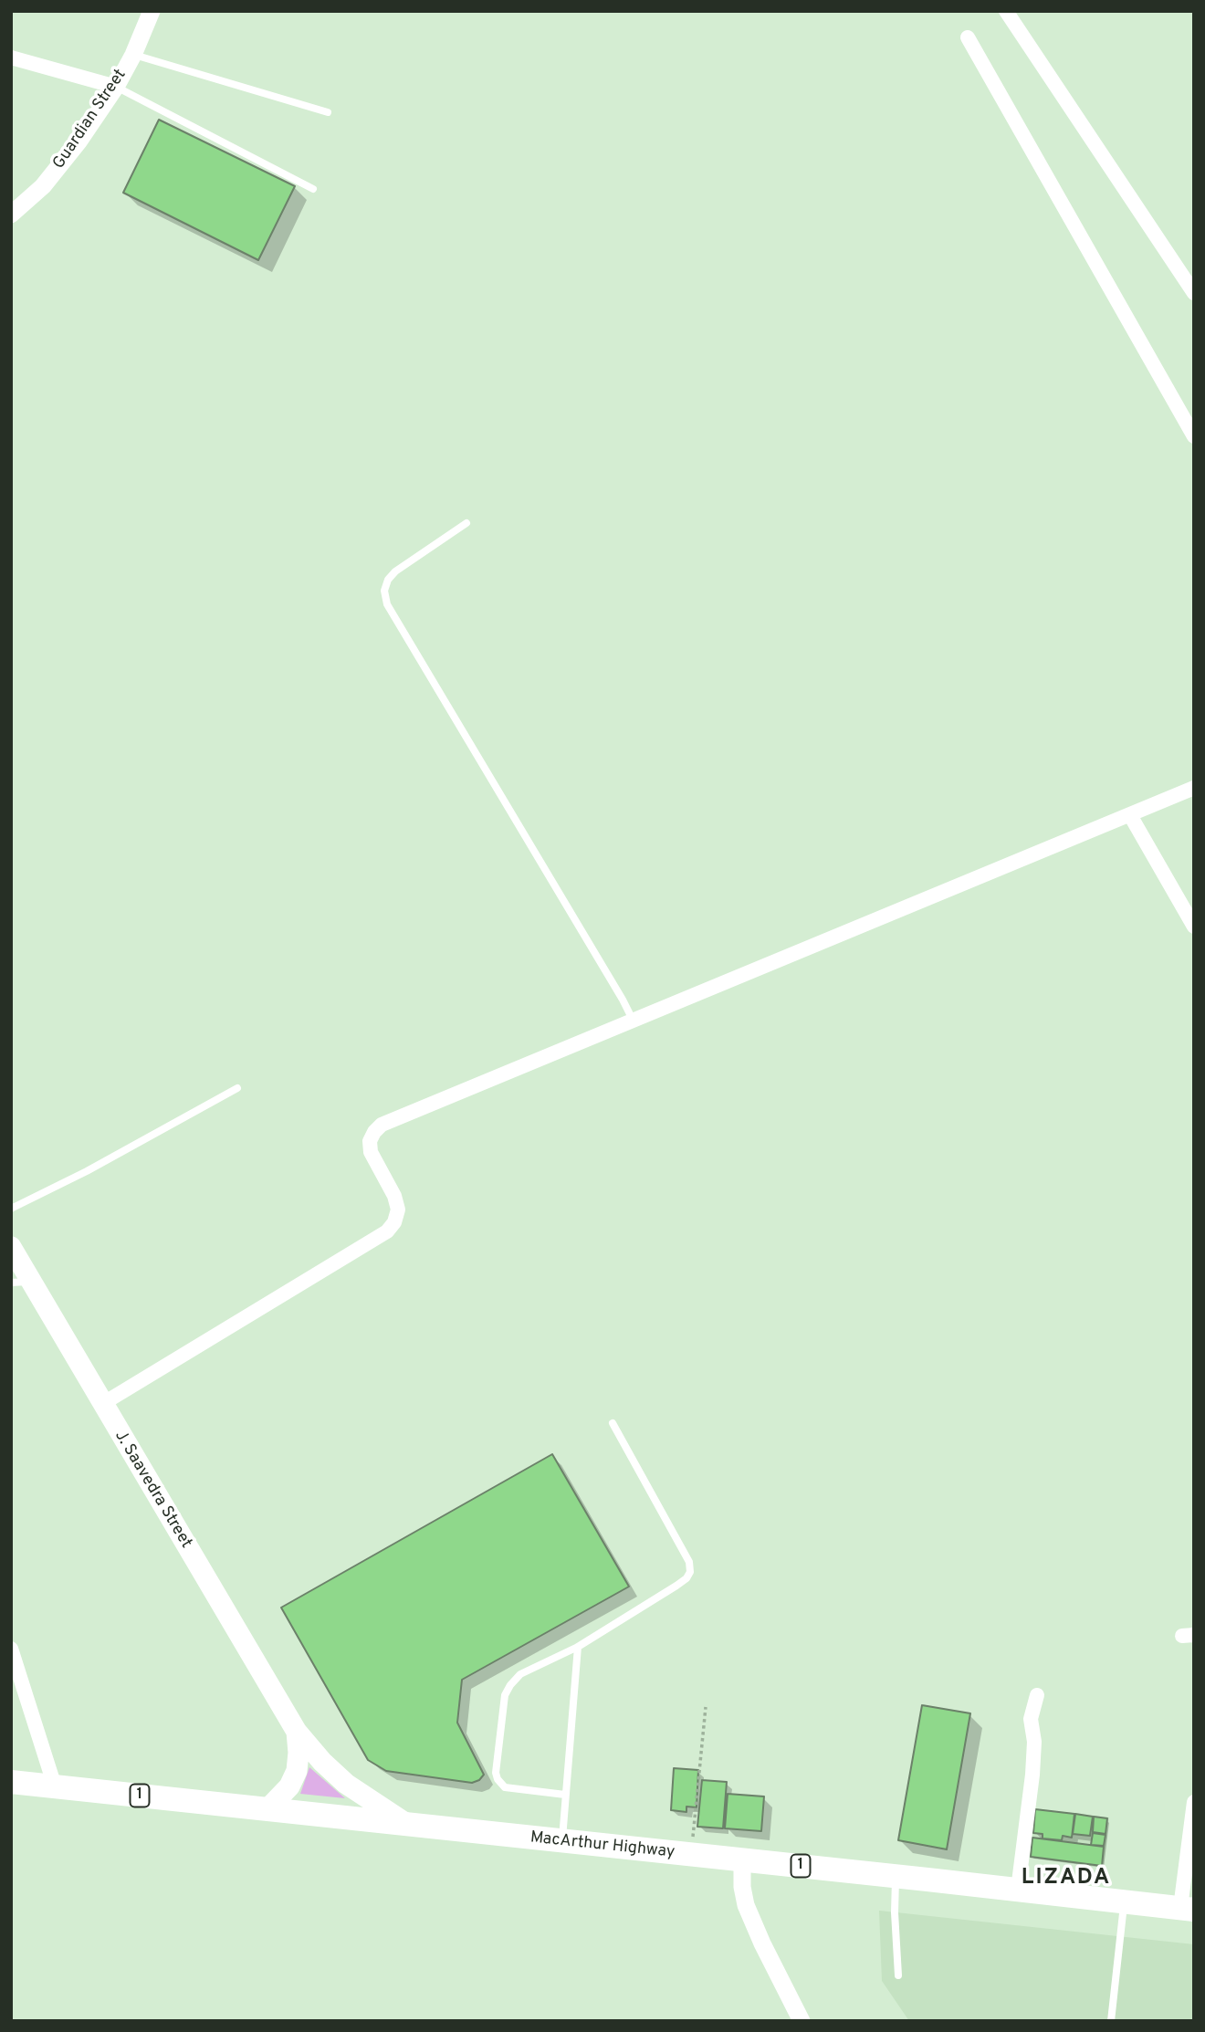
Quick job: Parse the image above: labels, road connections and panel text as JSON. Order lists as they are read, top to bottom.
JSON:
{
  "streets": {
    "highway": ["1", "MacArthur Highway"],
    "main road": ["J. Saavedra Street"],
    "street": ["Guardian Street"]
  },
  "crossings": [
    ["J. Saavedra Street", "MacArthur Highway"]
  ],
  "districts": ["LIZADA"]
}
